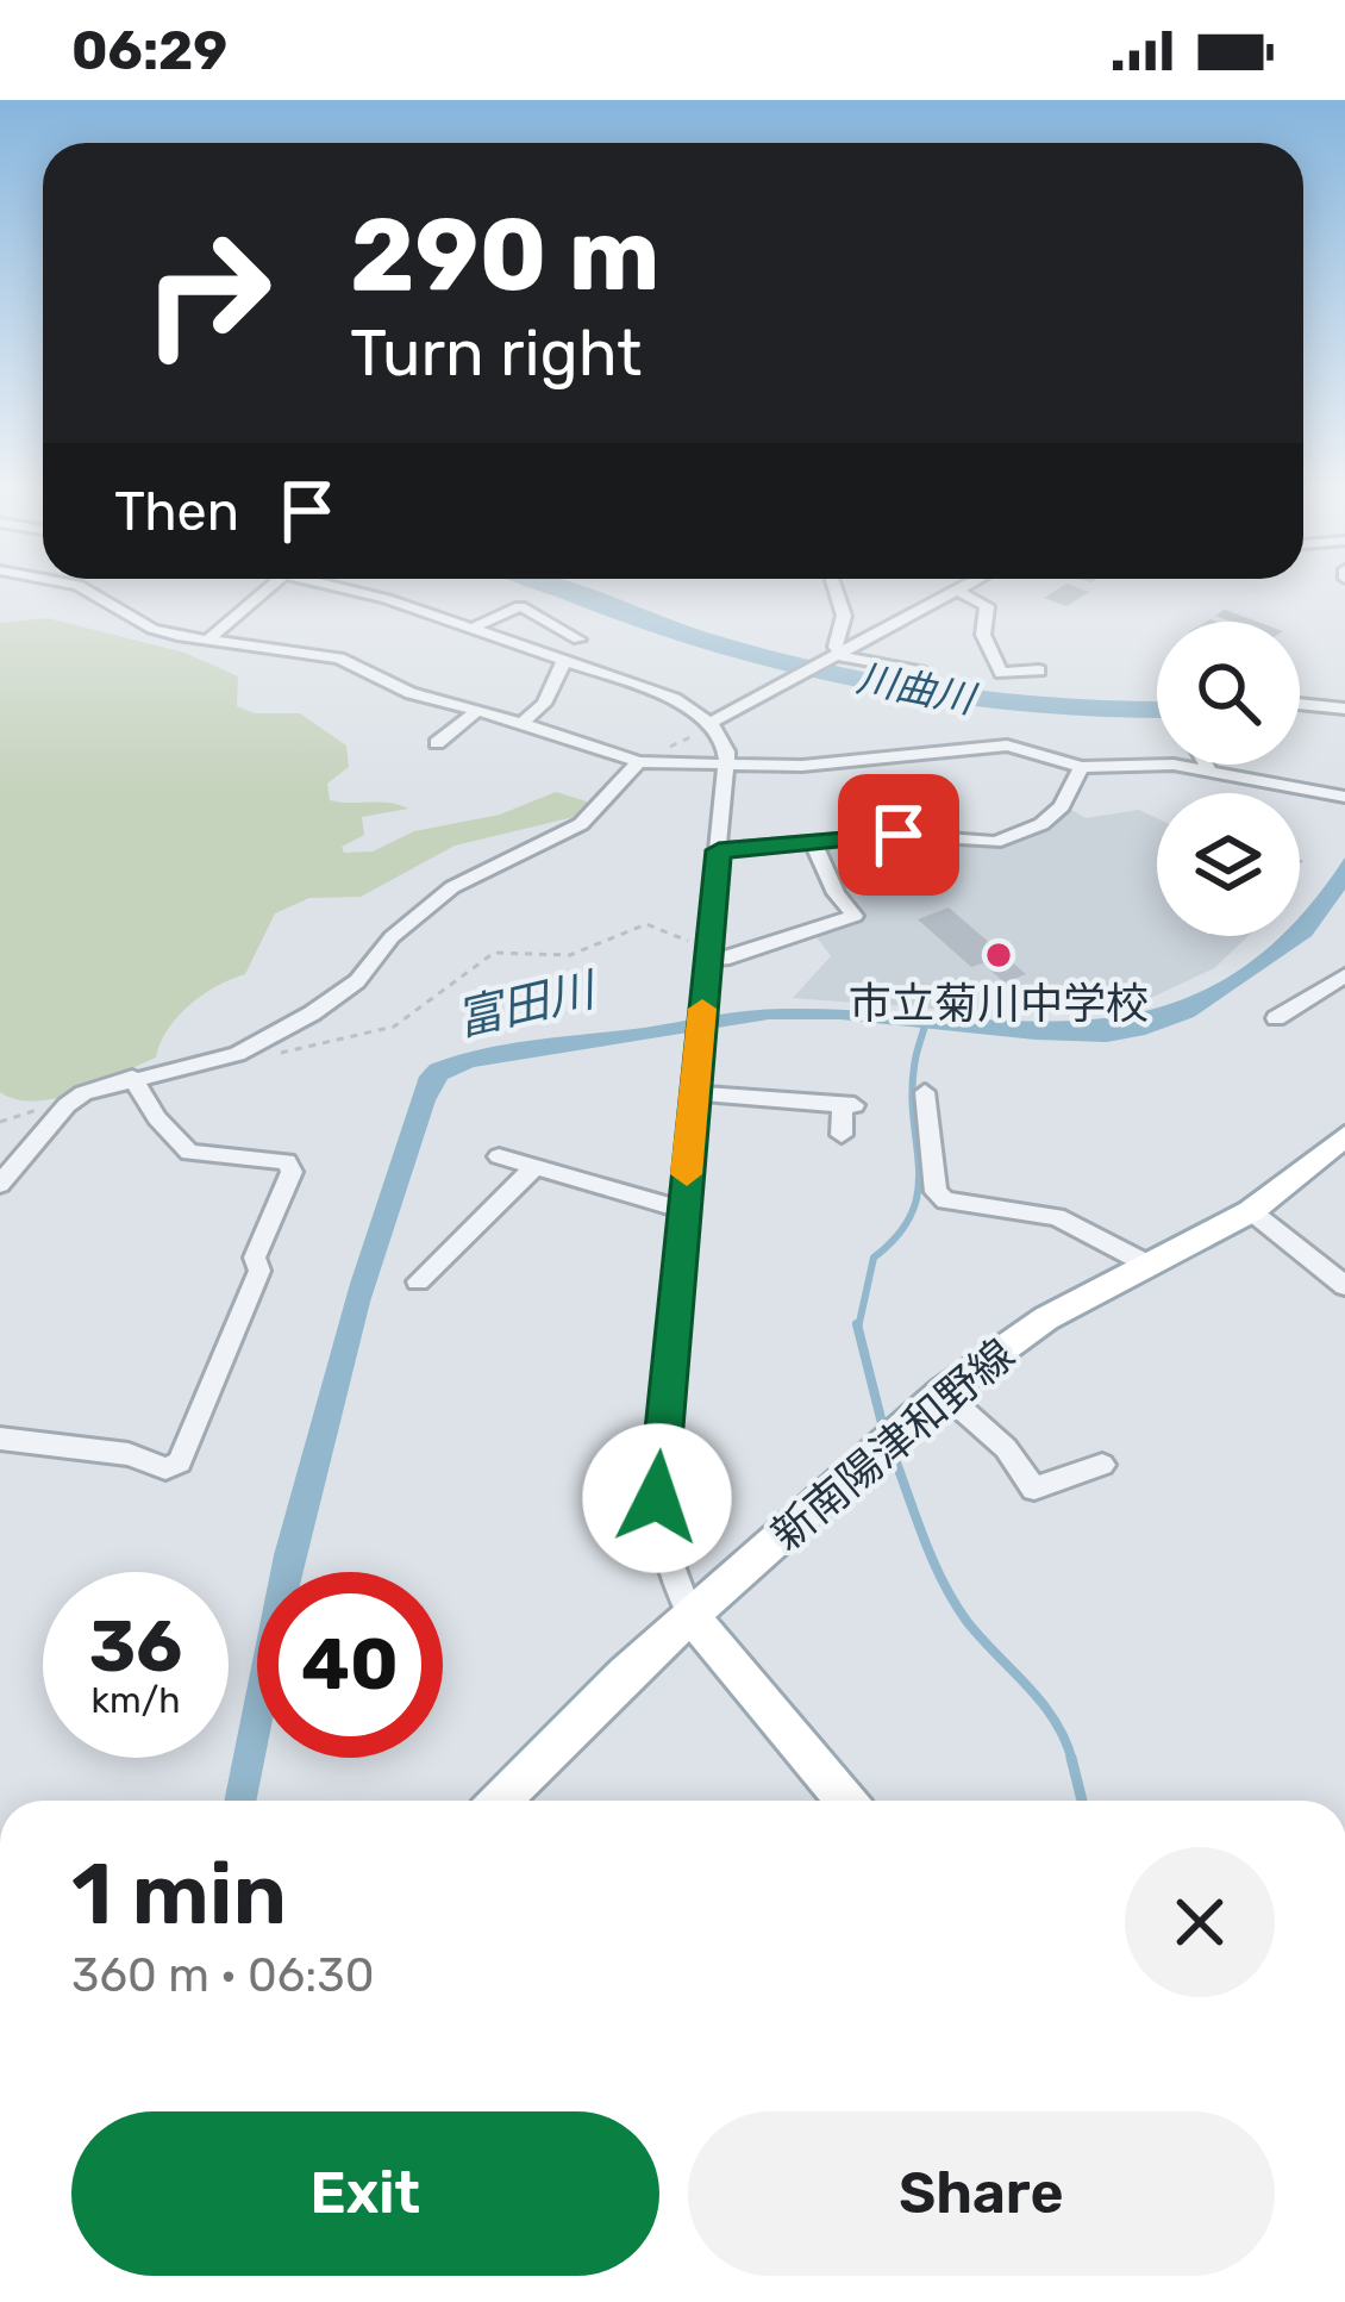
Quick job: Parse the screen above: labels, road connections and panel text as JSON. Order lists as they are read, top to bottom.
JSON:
{
  "streets": {
    "main road": ["新南陽津和野線"]
  },
  "water": ["川曲川", "富田川"],
  "places": ["市立菊川中学校"],
  "page": {
    "status": "06:29",
    "turn": ["290 m", "Turn right"],
    "then": "Then",
    "speed": "36 km/h",
    "limit": "40",
    "heading": ["1 min", "360 m · 06:30"],
    "buttons": ["Exit", "Share"]
  }
}
